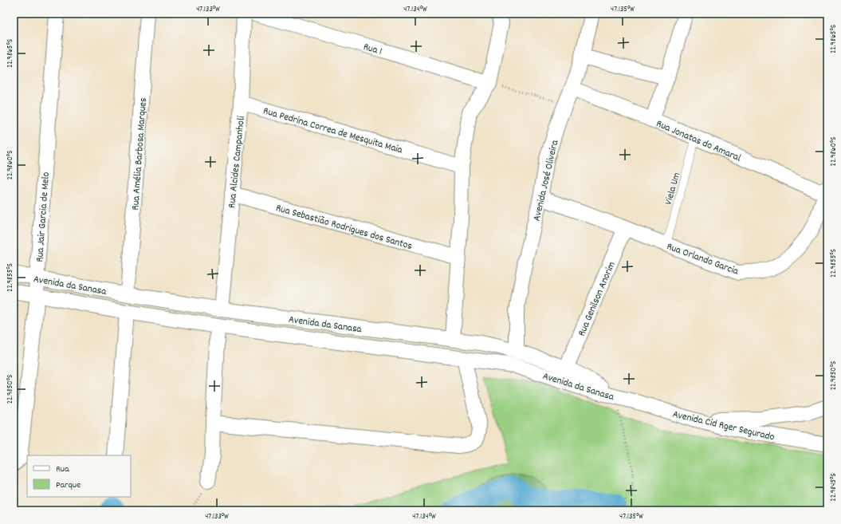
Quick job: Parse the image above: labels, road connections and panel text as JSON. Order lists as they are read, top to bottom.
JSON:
{
  "streets": {
    "street": [
      "Rua 1",
      "Rua Pedrina Correa de Mesquita Maia",
      "Rua Jonatas do Amaral",
      "Rua Amélia Barbosa Marques",
      "Rua Alcides Campanholi",
      "Avenida José Oliveira",
      "Rua Jair Garcia de Melo",
      "Rua Sebastião Rodrigues dos Santos",
      "Rua Orlando Garcia",
      "Avenida da Sanasa",
      "Rua Genilson Anorim",
      "Avenida Cid Rger Segurado"
    ],
    "lane": ["Viela Um"]
  },
  "crossings": [
    ["Rua Pedrina Correa de Mesquita Maia", "Rua Alcides Campanholi"],
    ["Rua Jonatas do Amaral", "Avenida José Oliveira"],
    ["Rua Jonatas do Amaral", "Viela Um"],
    ["Rua Jonatas do Amaral", "Rua Orlando Garcia"],
    ["Rua Amélia Barbosa Marques", "Avenida da Sanasa"],
    ["Rua Alcides Campanholi", "Rua Sebastião Rodrigues dos Santos"],
    ["Rua Alcides Campanholi", "Avenida da Sanasa"],
    ["Avenida José Oliveira", "Rua Orlando Garcia"],
    ["Avenida José Oliveira", "Avenida da Sanasa"],
    ["Viela Um", "Rua Orlando Garcia"],
    ["Rua Jair Garcia de Melo", "Avenida da Sanasa"],
    ["Rua Orlando Garcia", "Rua Genilson Anorim"],
    ["Avenida da Sanasa", "Rua Genilson Anorim"],
    ["Avenida da Sanasa", "Avenida Cid Rger Segurado"]
  ],
  "legend": ["Rua", "Parque"],
  "coordinates": [
    "47.133°W",
    "47.134°W",
    "47.135°W",
    "22.9865°S",
    "22.9860°S",
    "22.9855°S",
    "22.9850°S",
    "22.9845°S"
  ]
}
